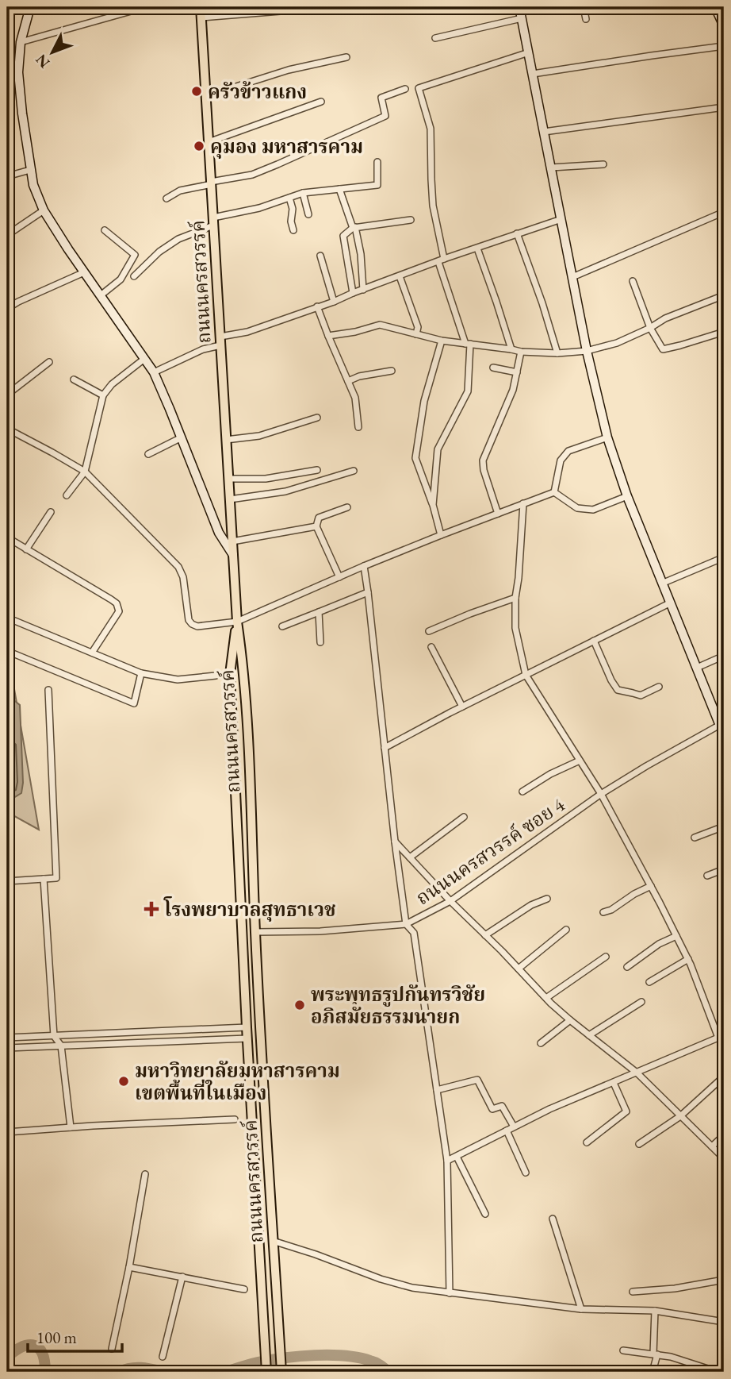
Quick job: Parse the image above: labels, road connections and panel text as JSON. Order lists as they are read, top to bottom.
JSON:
{
  "streets": {
    "main road": ["ถนนนครสวรรค์"],
    "street": ["ถนนนครสวรรค์ ซอย 4"]
  },
  "crossings": [
    ["ถนนนครสวรรค์", "ถนนนครสวรรค์ ซอย 4"]
  ],
  "places": {
    "other": [
      "ครัวข้าวแกง",
      "คุมอง มหาสารคาม",
      "พระพุทธรูปกันทรวิชัย อภิสมัยธรรมนายก",
      "มหาวิทยาลัยมหาสารคาม เขตพื้นที่ในเมือง"
    ],
    "health": ["โรงพยาบาลสุทธาเวช"]
  },
  "scale_bar": "100 m",
  "north": "bottom left"
}
